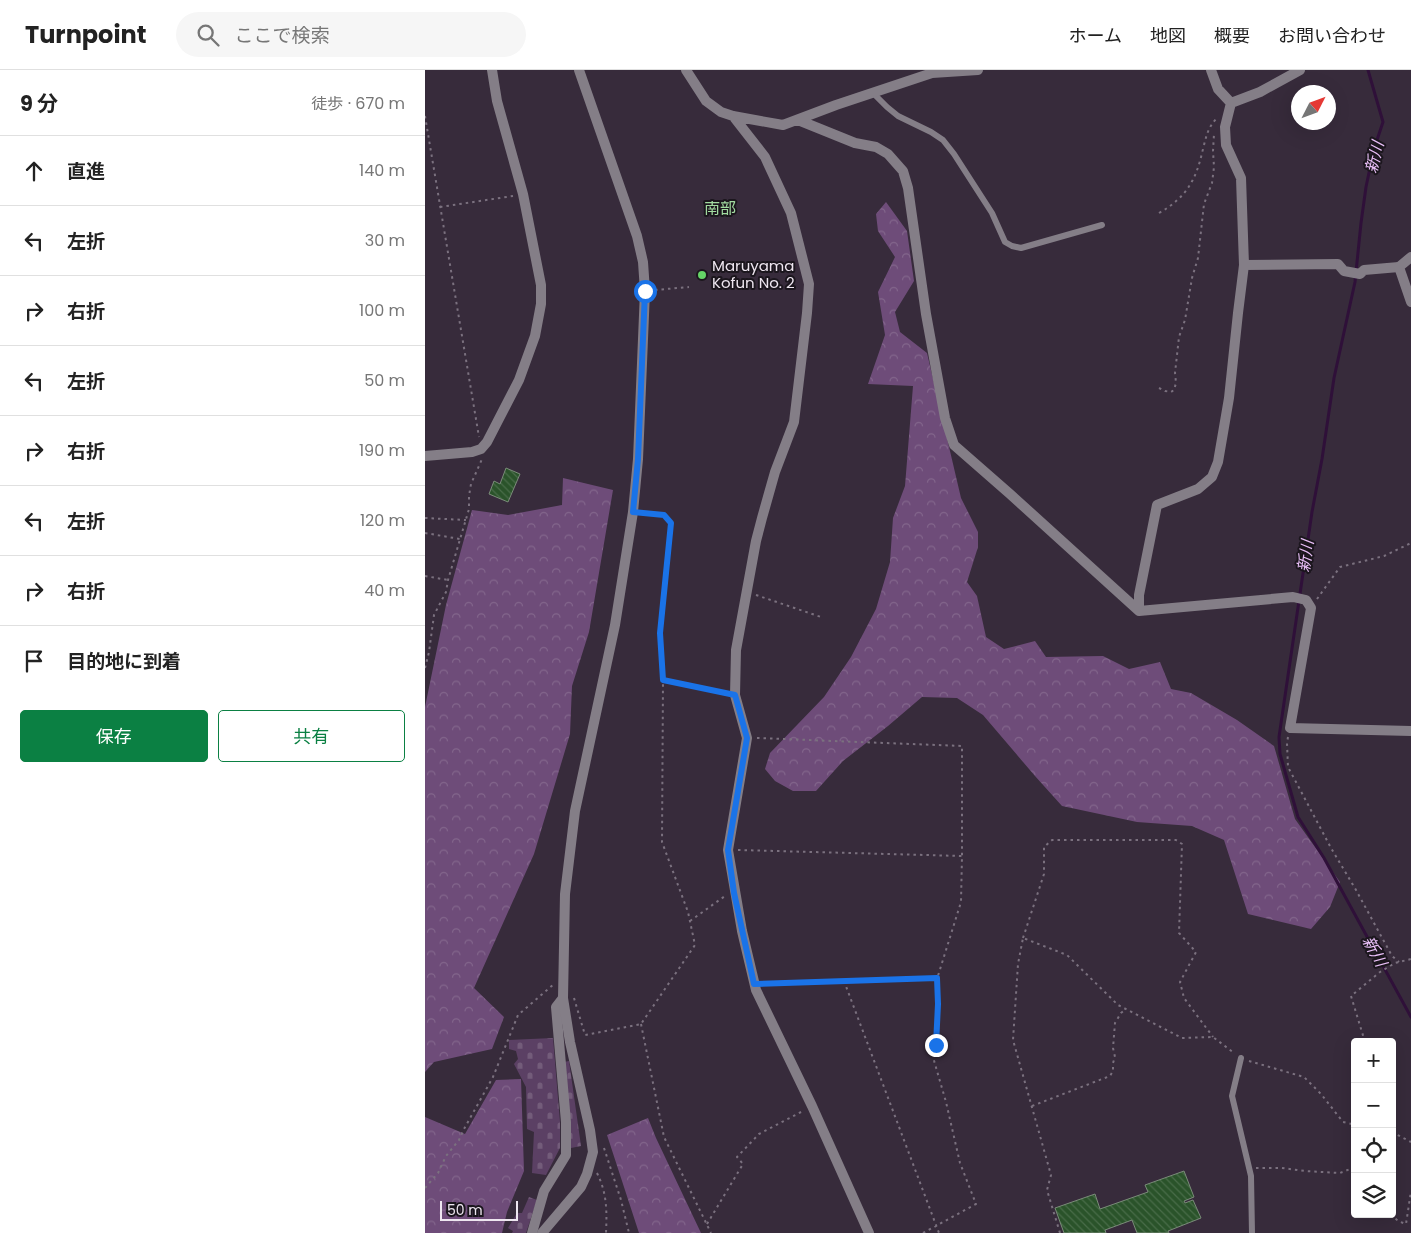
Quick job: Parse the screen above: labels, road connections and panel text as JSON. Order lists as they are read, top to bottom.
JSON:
{
  "districts": ["南部"],
  "water": ["新川"],
  "places": ["Maruyama Kofun No. 2"],
  "scale_bar": "50 m",
  "north": "top right",
  "page": {
    "header": "Turnpoint",
    "search": "ここで検索",
    "nav": [
      "ホーム",
      "地図",
      "概要",
      "お問い合わせ"
    ],
    "heading": ["9 分", "徒歩 · 670 m"],
    "list": [
      ["直進", "140 m"],
      ["左折", "30 m"],
      ["右折", "100 m"],
      ["左折", "50 m"],
      ["右折", "190 m"],
      ["左折", "120 m"],
      ["右折", "40 m"],
      "目的地に到着"
    ],
    "buttons": ["保存", "共有"],
    "map_buttons": ["+", "−"],
    "scale": "50 m"
  }
}
